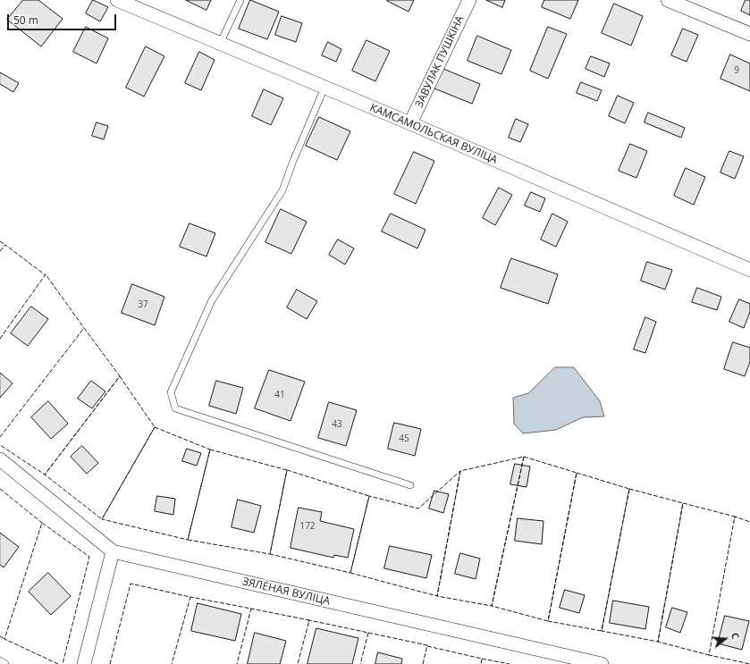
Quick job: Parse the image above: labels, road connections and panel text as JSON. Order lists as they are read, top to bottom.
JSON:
{
  "streets": {
    "street": ["ЗАВУЛАК ПУШКІНА", "КАМСАМОЛЬСКАЯ ВУЛІЦА", "ЗЯЛЁНАЯ ВУЛІЦА"]
  },
  "crossings": [
    ["ЗАВУЛАК ПУШКІНА", "КАМСАМОЛЬСКАЯ ВУЛІЦА"]
  ],
  "house_numbers": [
    "9",
    "37",
    "41",
    "43",
    "45",
    "172"
  ],
  "scale_bar": "50 m",
  "north": "right"
}
